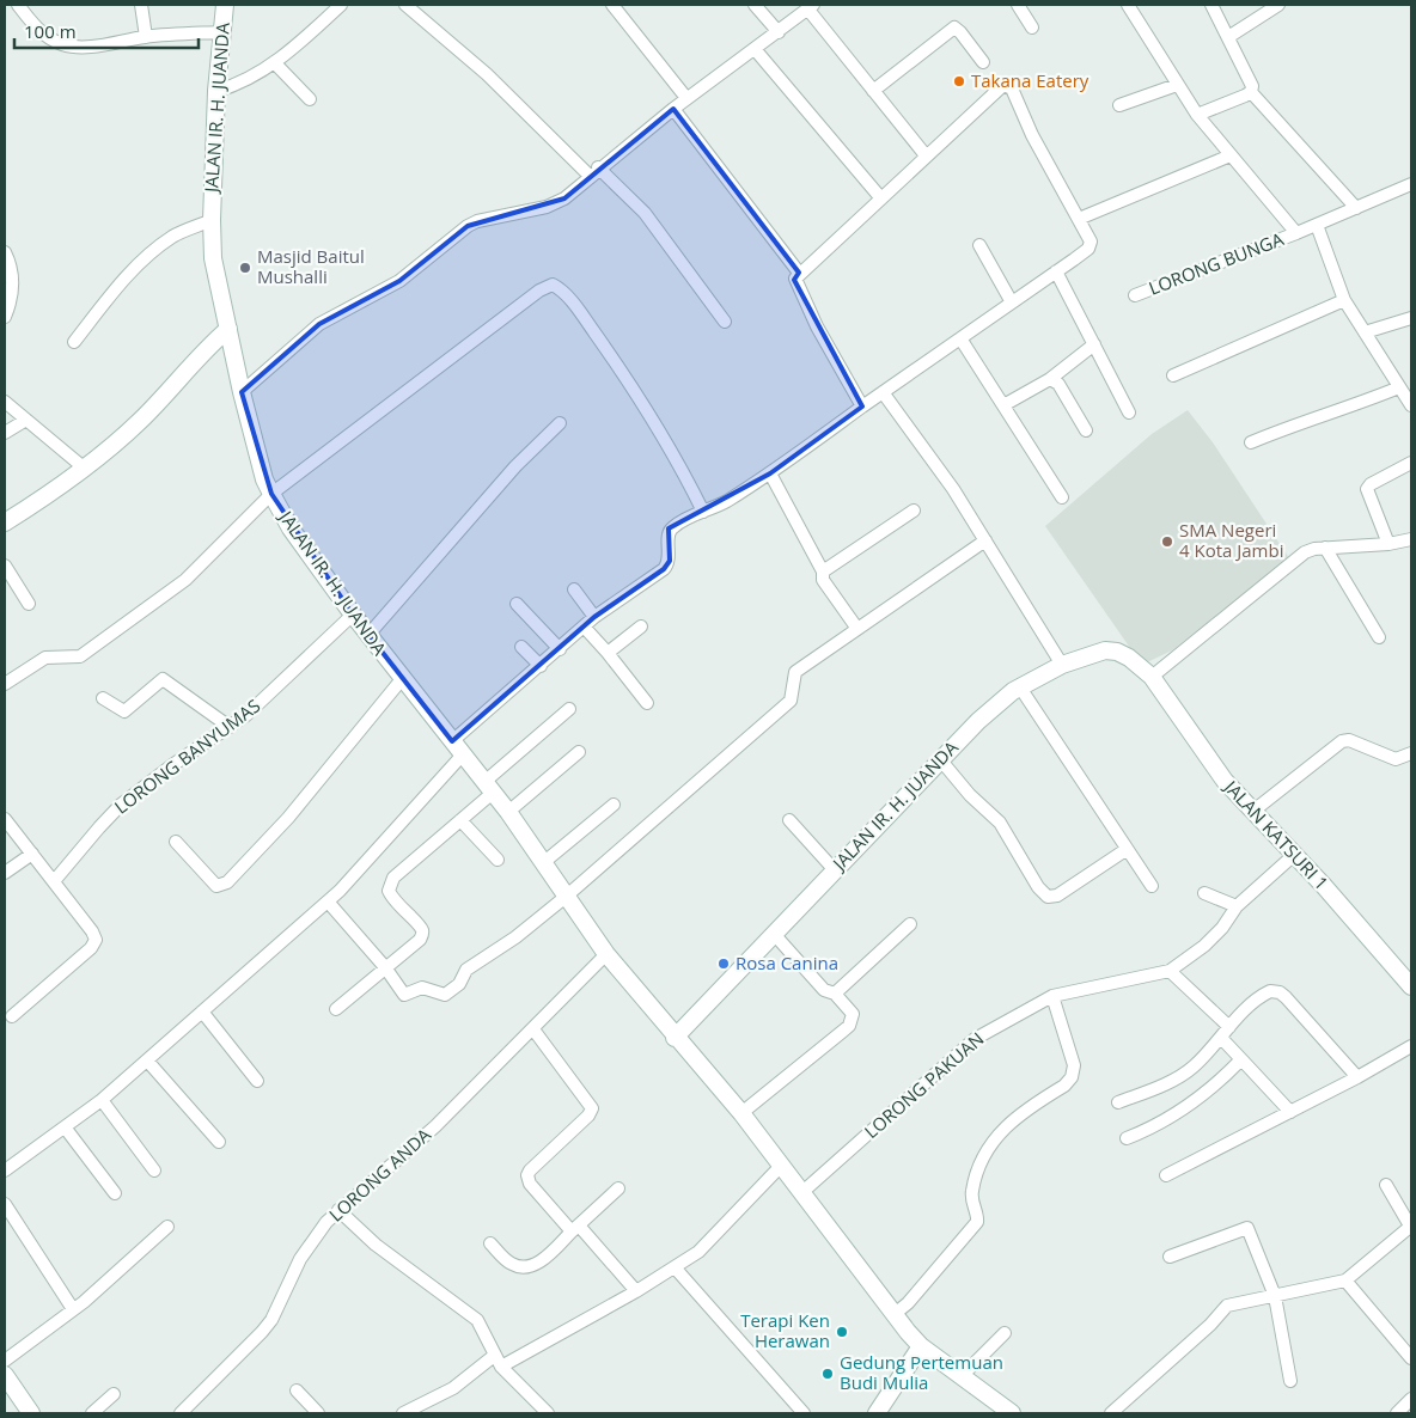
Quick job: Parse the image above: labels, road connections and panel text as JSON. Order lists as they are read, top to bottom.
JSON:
{
  "streets": {
    "main road": ["JALAN IR. H. JUANDA", "JALAN KATSURI 1"],
    "street": [
      "LORONG BUNGA",
      "LORONG BANYUMAS",
      "LORONG PAKUAN",
      "LORONG ANDA"
    ]
  },
  "crossings": [
    ["JALAN IR. H. JUANDA", "LORONG BANYUMAS"],
    ["JALAN IR. H. JUANDA", "JALAN KATSURI 1"],
    ["JALAN IR. H. JUANDA", "LORONG PAKUAN"],
    ["JALAN IR. H. JUANDA", "LORONG ANDA"],
    ["JALAN KATSURI 1", "LORONG PAKUAN"]
  ],
  "places": [
    "Takana Eatery",
    "Masjid Baitul Mushalli",
    "SMA Negeri 4 Kota Jambi",
    "Rosa Canina",
    "Terapi Ken Herawan",
    "Gedung Pertemuan Budi Mulia"
  ],
  "scale_bar": "100 m"
}
